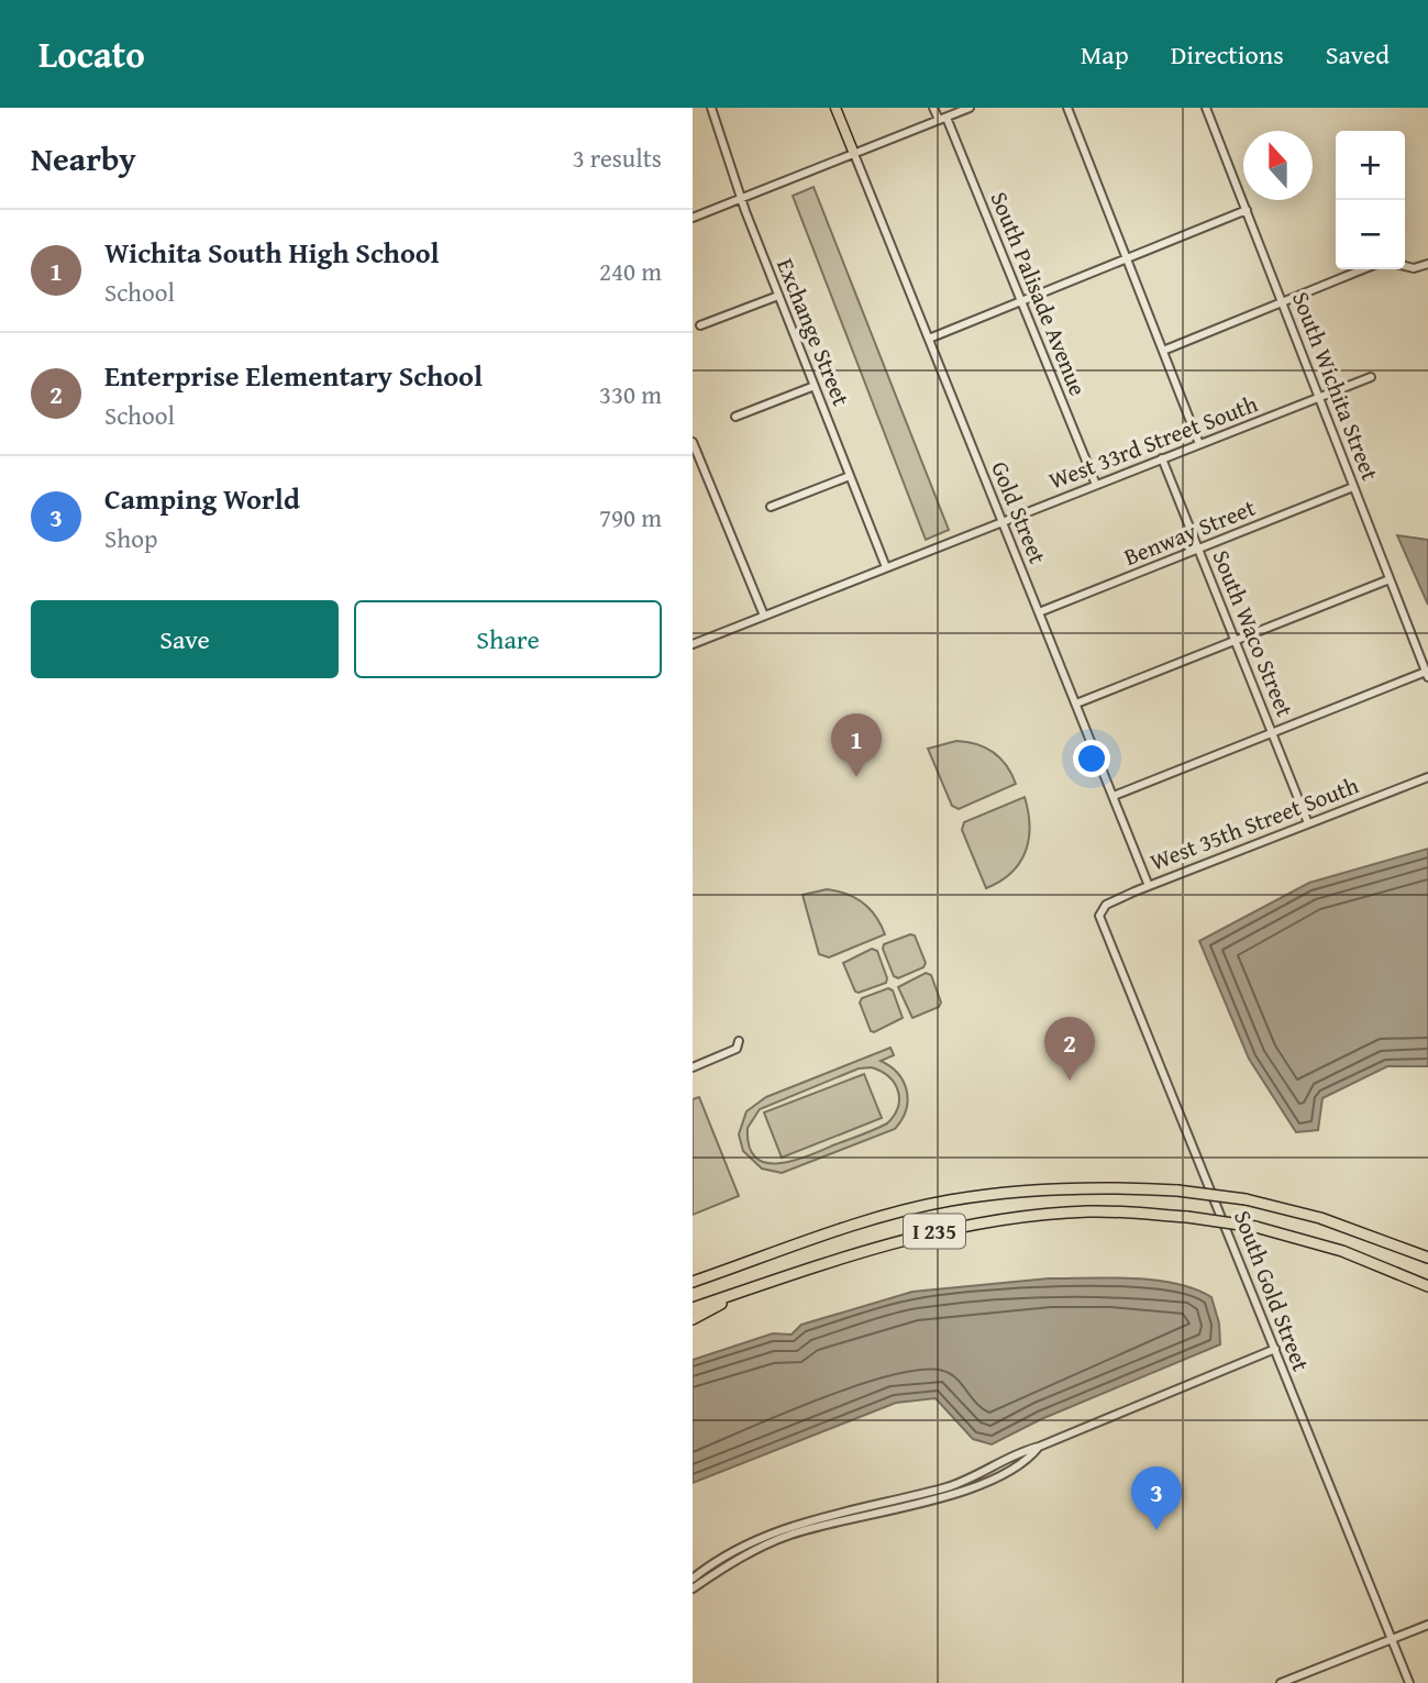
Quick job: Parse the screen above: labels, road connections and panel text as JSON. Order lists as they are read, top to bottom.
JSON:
{
  "streets": {
    "highway": ["I 235"],
    "street": [
      "South Palisade Avenue",
      "Exchange Street",
      "South Wichita Street",
      "West 33rd Street South",
      "Gold Street",
      "Benway Street",
      "South Waco Street",
      "West 35th Street South",
      "South Gold Street"
    ]
  },
  "crossings": [
    ["South Palisade Avenue", "West 33rd Street South"],
    ["Exchange Street", "West 33rd Street South"],
    ["South Wichita Street", "West 33rd Street South"],
    ["South Wichita Street", "Benway Street"],
    ["West 33rd Street South", "Gold Street"],
    ["West 33rd Street South", "South Waco Street"],
    ["Gold Street", "Benway Street"],
    ["Gold Street", "West 35th Street South"],
    ["Benway Street", "South Waco Street"],
    ["South Waco Street", "West 35th Street South"],
    ["West 35th Street South", "South Gold Street"]
  ],
  "north": "top",
  "page": {
    "header": "Locato",
    "nav": ["Map", "Directions", "Saved"],
    "heading": ["Nearby", "3 results"],
    "map_buttons": ["+", "−"],
    "list": [
      {
        "mark": "1",
        "name": "Wichita South High School",
        "note": "School",
        "value": "240 m"
      },
      {
        "mark": "2",
        "name": "Enterprise Elementary School",
        "note": "School",
        "value": "330 m"
      },
      {
        "mark": "3",
        "name": "Camping World",
        "note": "Shop",
        "value": "790 m"
      }
    ],
    "buttons": ["Save", "Share"],
    "pins": ["1", "2", "3"]
  }
}
